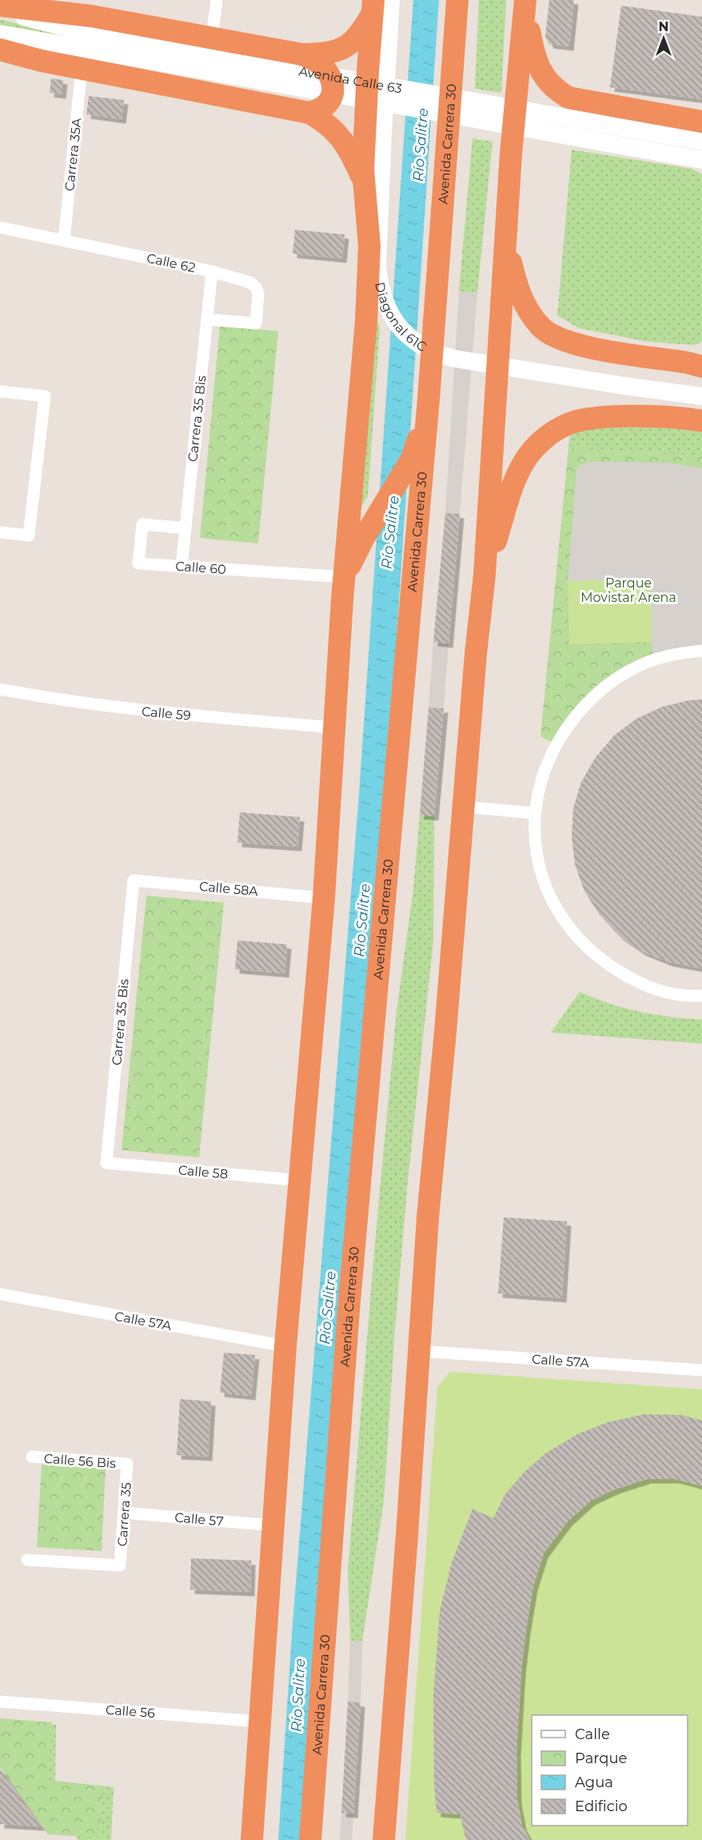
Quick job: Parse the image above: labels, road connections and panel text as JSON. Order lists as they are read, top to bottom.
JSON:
{
  "streets": {
    "highway": ["Avenida Carrera 30"],
    "main road": ["Avenida Calle 63", "Diagonal 61C"],
    "street": [
      "Carrera 35A",
      "Calle 62",
      "Carrera 35 Bis",
      "Calle 60",
      "Calle 59",
      "Calle 58A",
      "Calle 58",
      "Calle 57A",
      "Calle 56 Bis",
      "Carrera 35",
      "Calle 57",
      "Calle 56"
    ]
  },
  "crossings": [
    ["Avenida Calle 63", "Carrera 35A"],
    ["Carrera 35A", "Calle 62"],
    ["Calle 62", "Carrera 35 Bis"],
    ["Carrera 35 Bis", "Calle 60"],
    ["Carrera 35 Bis", "Calle 58A"],
    ["Carrera 35 Bis", "Calle 58"],
    ["Calle 56 Bis", "Carrera 35"],
    ["Carrera 35", "Calle 57"]
  ],
  "water": ["Río Salitre"],
  "parks": ["Parque Movistar Arena"],
  "legend": [
    "Calle",
    "Parque",
    "Agua",
    "Edificio"
  ],
  "north": "top"
}
